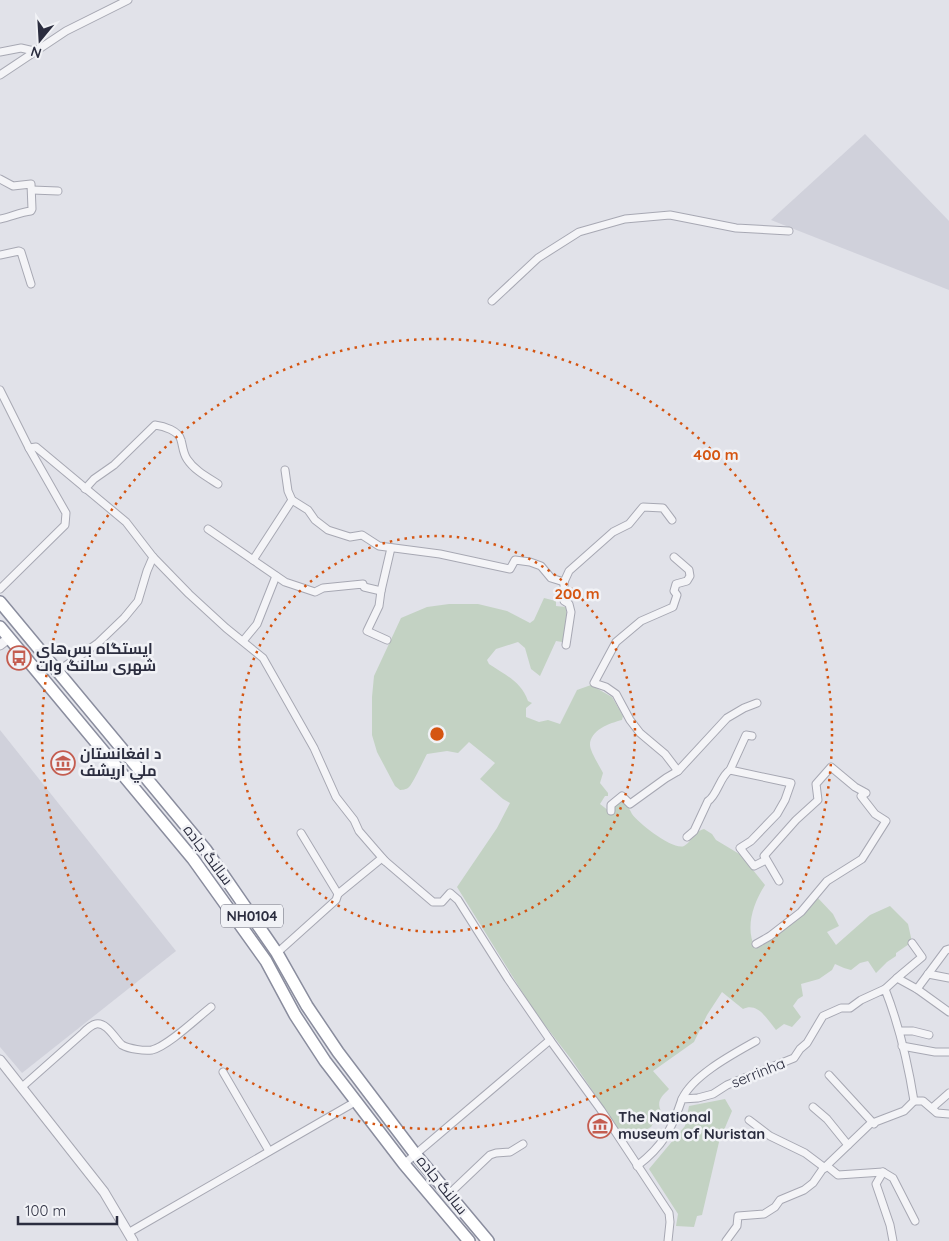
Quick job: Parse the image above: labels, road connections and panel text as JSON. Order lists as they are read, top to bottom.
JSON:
{
  "streets": {
    "highway": ["سالنگ جاده", "NH0104"],
    "street": ["serrinha"]
  },
  "places": {
    "bus stop": ["ایستگاه بس‌های شهری سالنگ وات"],
    "museum": ["د افغانستان ملي اریشف", "The National museum of Nuristan"]
  },
  "scale_bar": "100 m",
  "north": "bottom",
  "rings": ["400 m", "200 m"]
}
